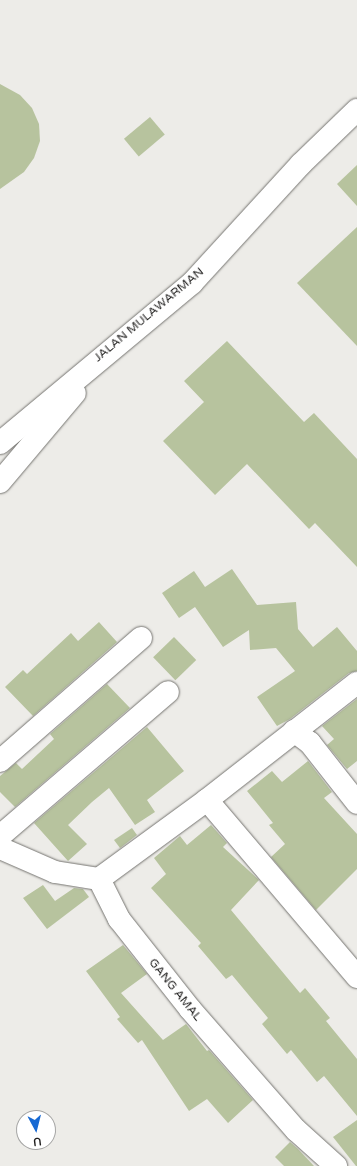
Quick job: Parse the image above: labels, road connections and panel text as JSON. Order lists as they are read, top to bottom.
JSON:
{
  "streets": {
    "main road": ["JALAN MULAWARMAN", "GANG AMAL"]
  },
  "north": "bottom"
}
